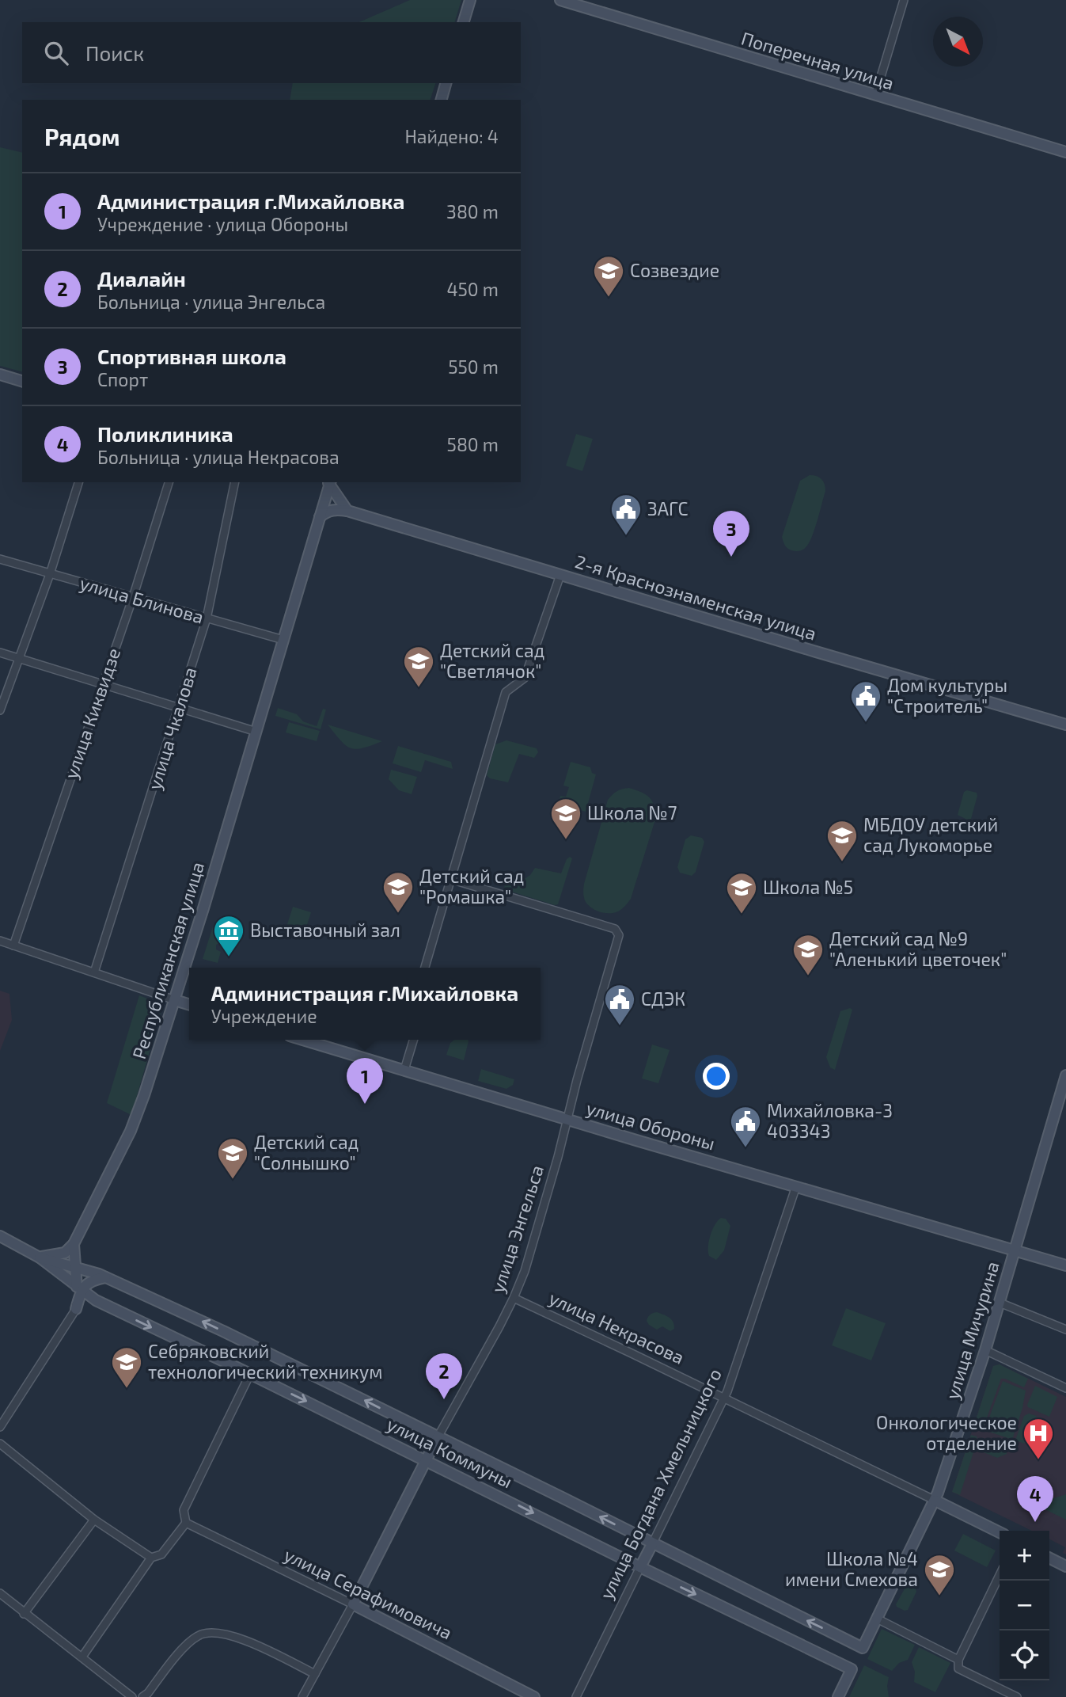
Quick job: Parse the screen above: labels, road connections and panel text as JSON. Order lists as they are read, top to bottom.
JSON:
{
  "streets": {
    "street": [
      "Поперечная улица",
      "2-я Краснознаменская улица",
      "улица Блинова",
      "улица Киквидзе",
      "улица Чкалова",
      "Республиканская улица",
      "улица Обороны",
      "улица Энгельса",
      "улица Некрасова",
      "улица Мичурина",
      "улица Коммуны",
      "улица Богдана Хмельницкого",
      "улица Серафимовича"
    ]
  },
  "crossings": [
    ["улица Блинова", "улица Киквидзе"],
    ["улица Блинова", "улица Чкалова"],
    ["улица Блинова", "Республиканская улица"],
    ["Республиканская улица", "улица Коммуны"],
    ["улица Обороны", "улица Энгельса"],
    ["улица Обороны", "улица Мичурина"],
    ["улица Обороны", "улица Богдана Хмельницкого"],
    ["улица Энгельса", "улица Некрасова"],
    ["улица Энгельса", "улица Коммуны"],
    ["улица Энгельса", "улица Серафимовича"],
    ["улица Некрасова", "улица Мичурина"],
    ["улица Некрасова", "улица Богдана Хмельницкого"],
    ["улица Мичурина", "улица Коммуны"],
    ["улица Коммуны", "улица Богдана Хмельницкого"]
  ],
  "places": {
    "school or university": [
      "Созвездие",
      "Детский сад \"Светлячок\"",
      "Школа №7",
      "МБДОУ детский сад Лукоморье",
      "Детский сад \"Ромашка\"",
      "Школа №5",
      "Детский сад №9 \"Аленький цветочек\"",
      "Детский сад \"Солнышко\"",
      "Себряковский технологический техникум",
      "Школа №4 имени Смехова"
    ],
    "public building": [
      "ЗАГС",
      "Дом культуры \"Строитель\"",
      "СДЭК",
      "Михайловка-3 403343"
    ],
    "museum": ["Выставочный зал"],
    "hospital": ["Онкологическое отделение"]
  },
  "north": "bottom right",
  "page": {
    "search": "Поиск",
    "heading": ["Рядом", "Найдено: 4"],
    "list": [
      {
        "mark": "1",
        "name": "Администрация г.Михайловка",
        "note": "Учреждение · улица Обороны",
        "value": "380 m"
      },
      {
        "mark": "2",
        "name": "Диалайн",
        "note": "Больница · улица Энгельса",
        "value": "450 m"
      },
      {
        "mark": "3",
        "name": "Спортивная школа",
        "note": "Спорт",
        "value": "550 m"
      },
      {
        "mark": "4",
        "name": "Поликлиника",
        "note": "Больница · улица Некрасова",
        "value": "580 m"
      }
    ],
    "pins": [
      "3",
      "1",
      "2",
      "4"
    ],
    "popup": ["Администрация г.Михайловка", "Учреждение"],
    "map_buttons": ["+", "−"]
  }
}
